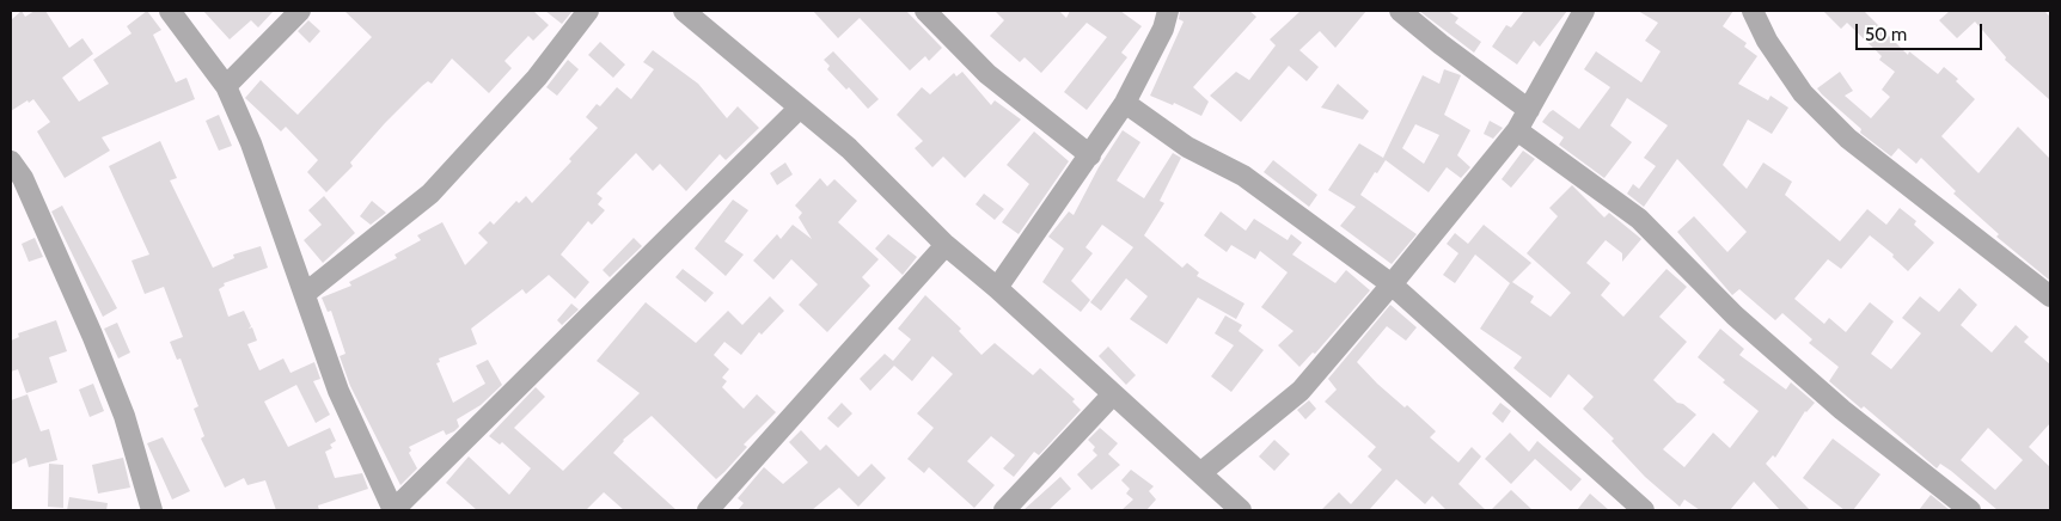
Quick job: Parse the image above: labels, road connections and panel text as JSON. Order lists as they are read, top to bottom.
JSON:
{
  "scale_bar": "50 m"
}
